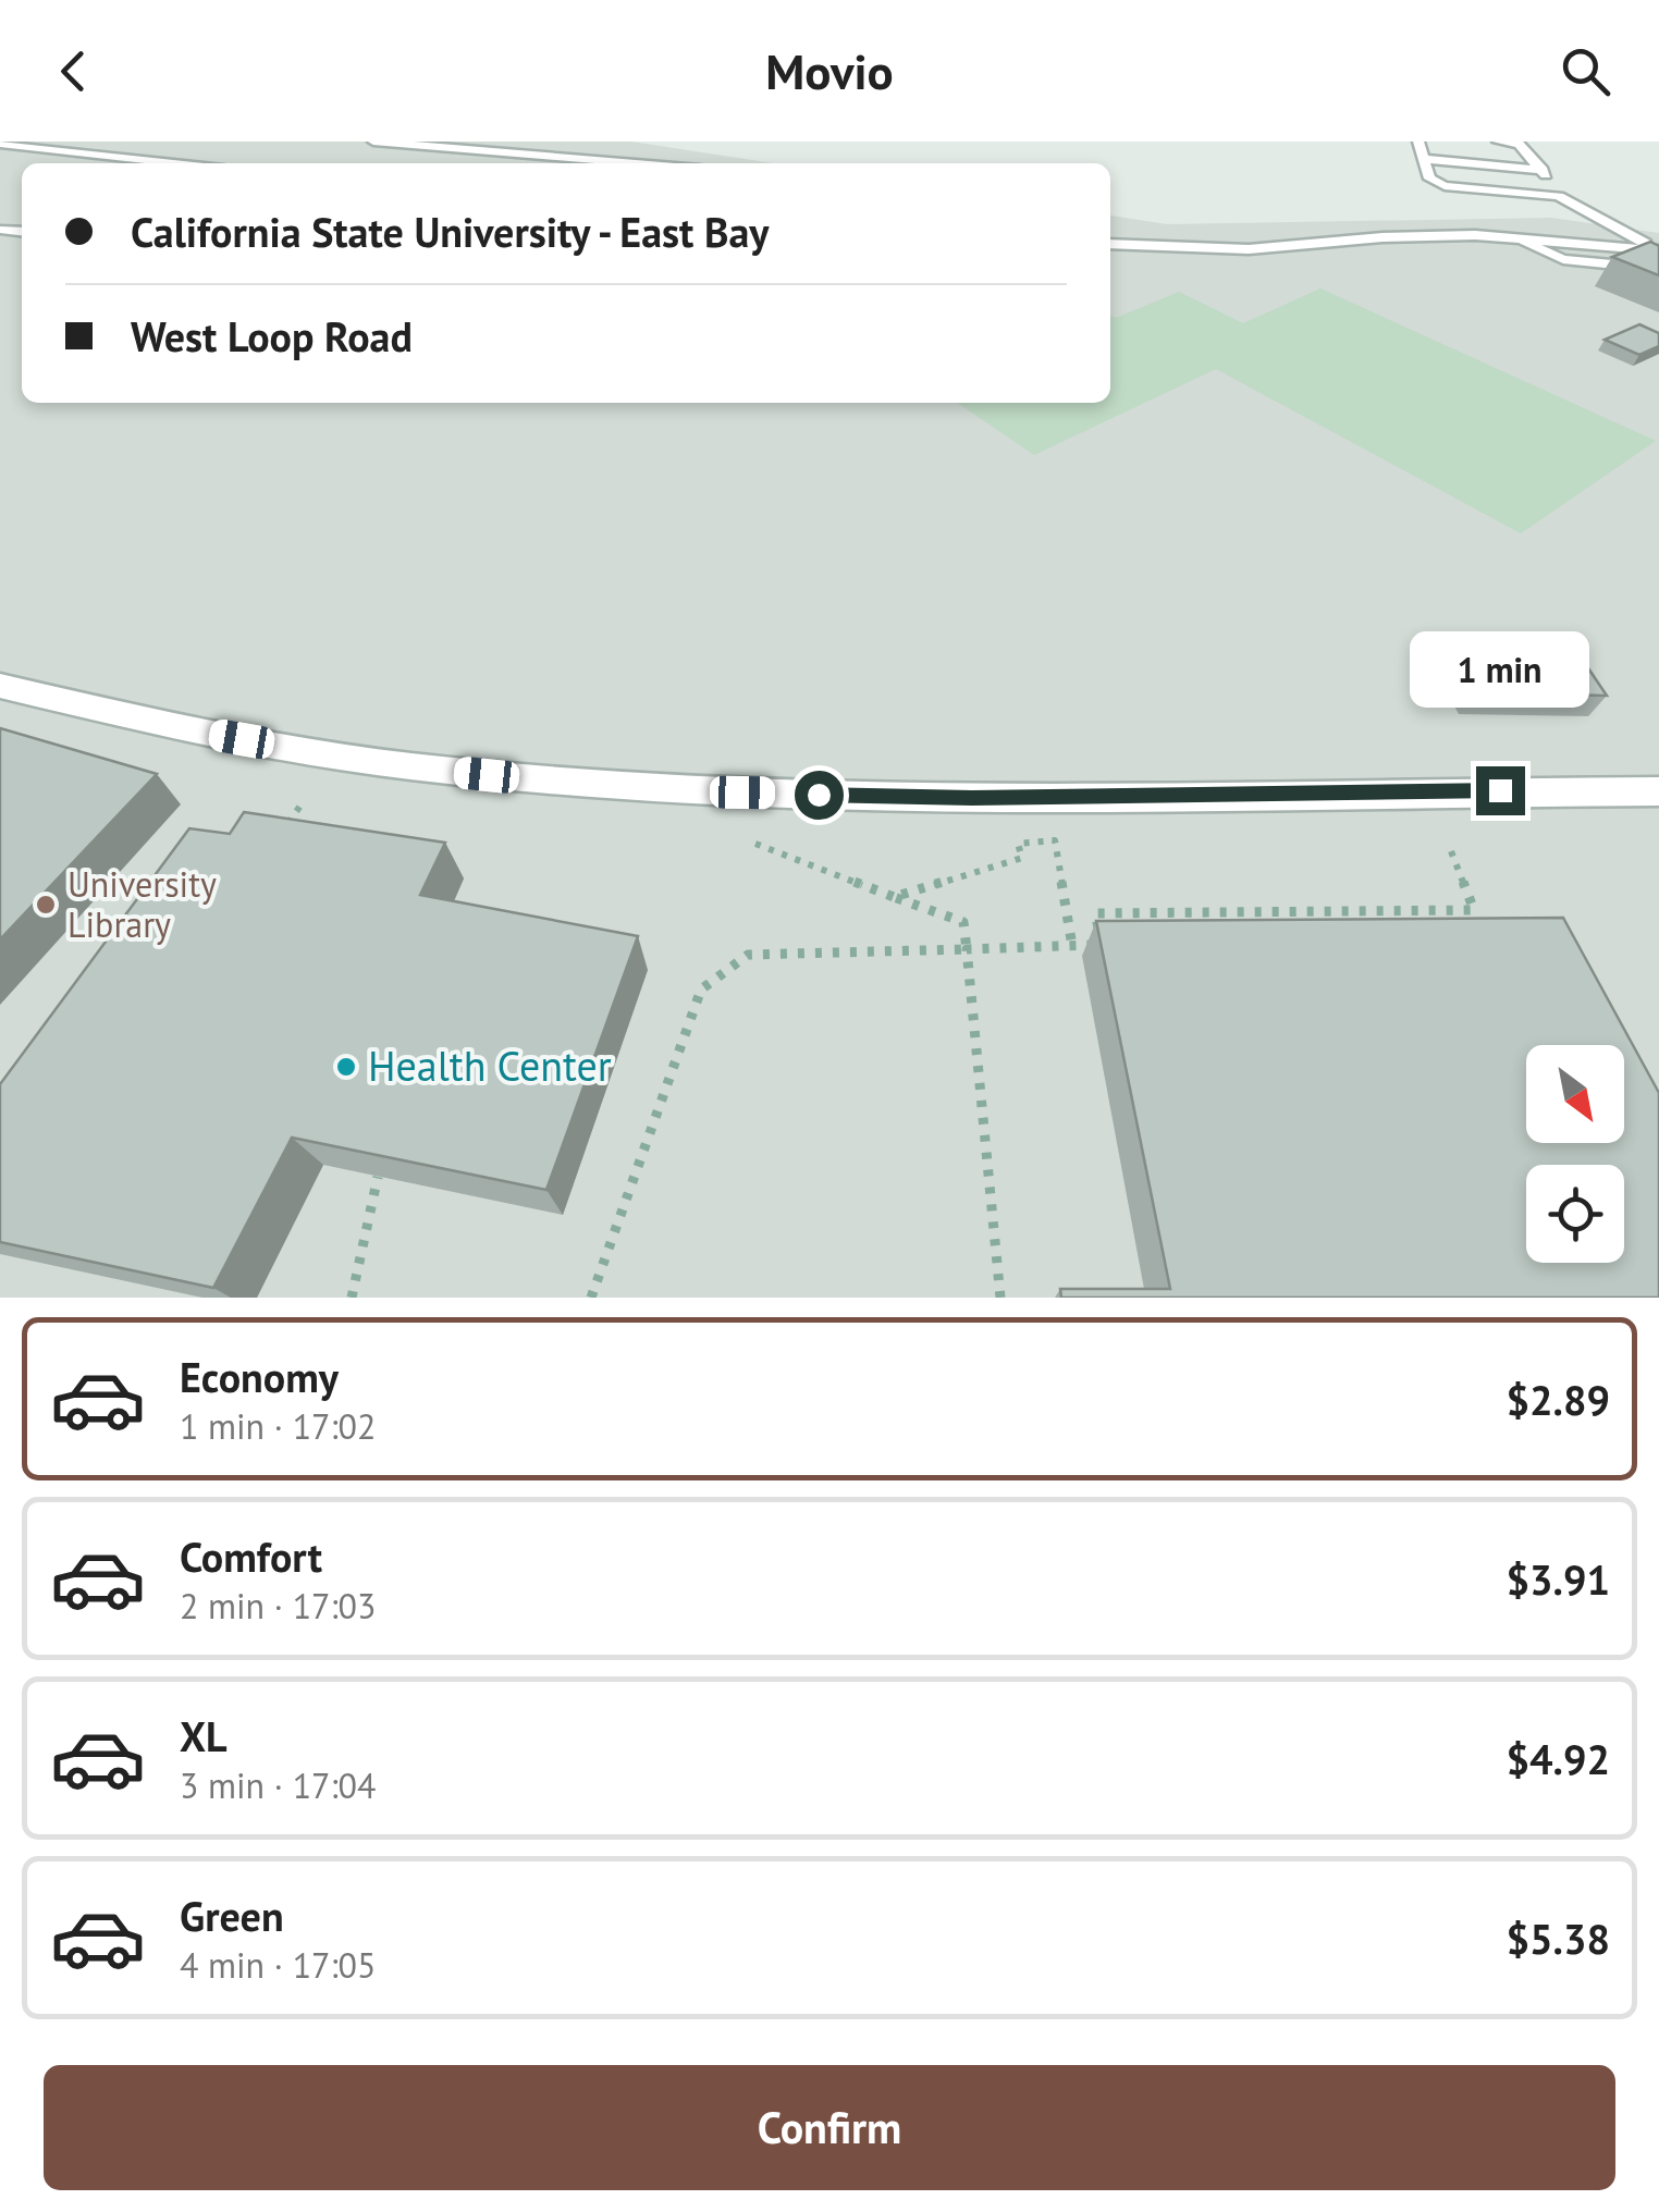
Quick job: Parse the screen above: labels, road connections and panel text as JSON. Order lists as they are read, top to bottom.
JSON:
{
  "places": ["University Library", "Health Center"],
  "north": "bottom right",
  "page": {
    "header": "Movio",
    "banner": ["California State University - East Bay", "West Loop Road"],
    "bubble": "1 min",
    "list": [
      {
        "name": "Economy",
        "note": "1 min · 17:02",
        "value": "$2.89"
      },
      {
        "name": "Comfort",
        "note": "2 min · 17:03",
        "value": "$3.91"
      },
      {
        "name": "XL",
        "note": "3 min · 17:04",
        "value": "$4.92"
      },
      {
        "name": "Green",
        "note": "4 min · 17:05",
        "value": "$5.38"
      }
    ],
    "buttons": "Confirm"
  }
}
